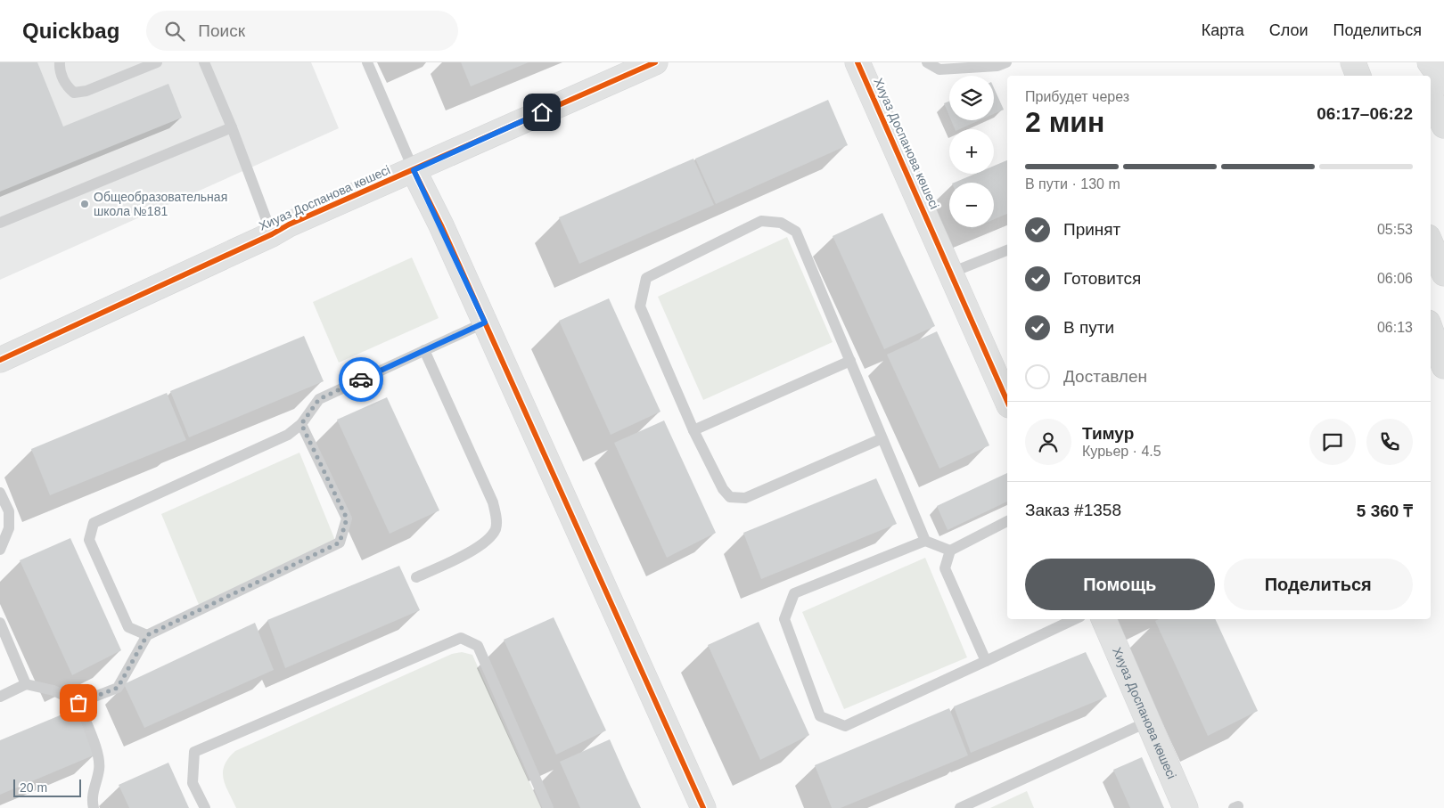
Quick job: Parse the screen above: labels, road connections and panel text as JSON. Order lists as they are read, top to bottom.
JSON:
{
  "streets": {
    "main road": ["Хиуаз Доспанова көшесі"]
  },
  "places": ["Общеобразовательная школа №181"],
  "scale_bar": "20 m",
  "page": {
    "header": "Quickbag",
    "search": "Поиск",
    "nav": ["Карта", "Слои", "Поделиться"],
    "map_buttons": ["+", "−"],
    "heading": ["2 мин", "Прибудет через", "06:17–06:22"],
    "panel": [
      "Тимур",
      "Курьер · 4.5",
      "Заказ #1358",
      "5 360 ₸"
    ],
    "bar": "В пути · 130 m",
    "list": [
      ["Принят", "05:53"],
      ["Готовится", "06:06"],
      ["В пути", "06:13"],
      "Доставлен"
    ],
    "buttons": ["Помощь", "Поделиться"],
    "scale": "20 m"
  }
}
